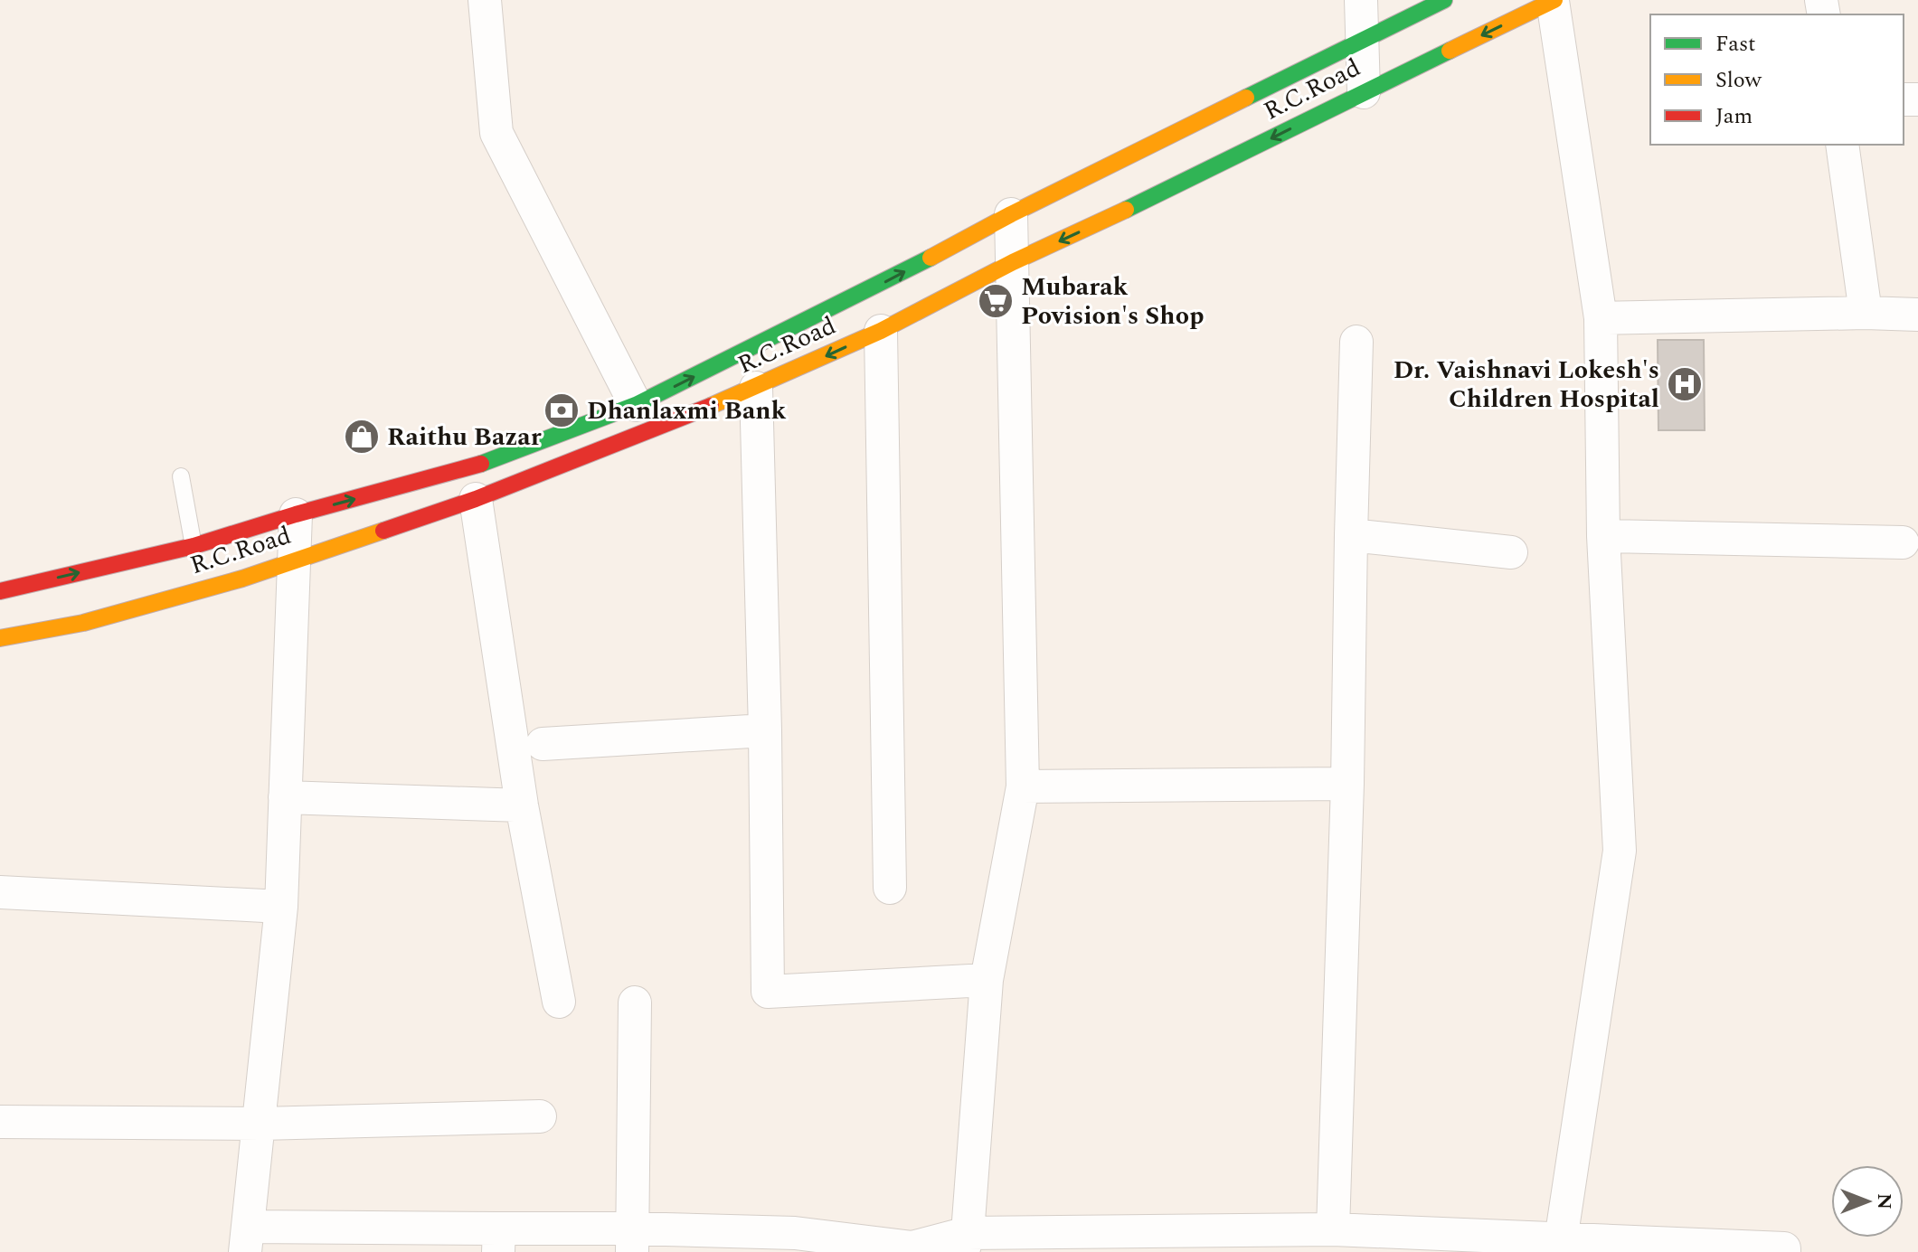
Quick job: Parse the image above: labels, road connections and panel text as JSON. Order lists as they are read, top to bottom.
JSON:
{
  "streets": {
    "main road": ["R.C.Road"]
  },
  "places": {
    "supermarket": ["Mubarak Povision's Shop"],
    "hospital": ["Dr. Vaishnavi Lokesh's Children Hospital"],
    "bank": ["Dhanlaxmi Bank"],
    "shop": ["Raithu Bazar"]
  },
  "legend": ["Fast", "Slow", "Jam"],
  "north": "right"
}
